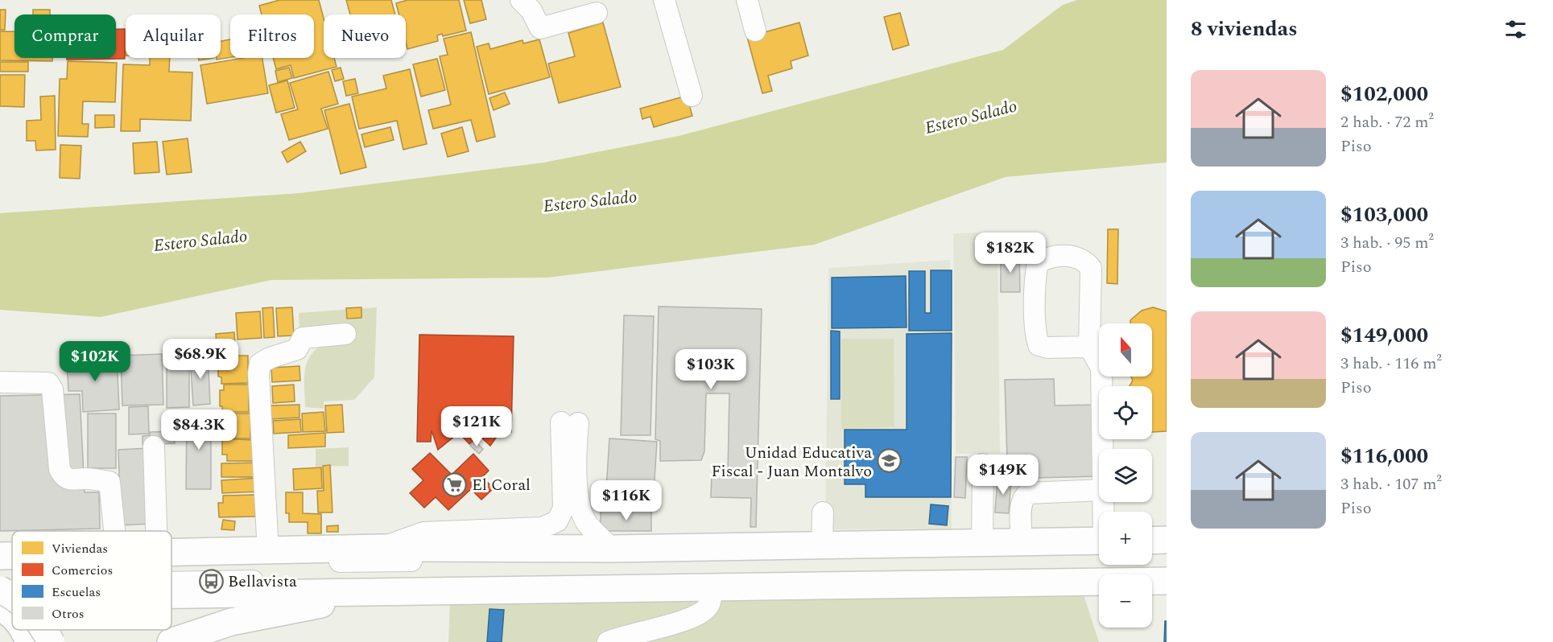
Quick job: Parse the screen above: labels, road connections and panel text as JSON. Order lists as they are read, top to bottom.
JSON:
{
  "water": ["Estero Salado"],
  "places": {
    "school or university": ["Unidad Educativa Fiscal - Juan Montalvo"],
    "supermarket": ["El Coral"],
    "bus stop": ["Bellavista"]
  },
  "legend": [
    "Viviendas",
    "Comercios",
    "Escuelas",
    "Otros"
  ],
  "north": "top",
  "page": {
    "heading": "8 viviendas",
    "chip": [
      "Comprar",
      "Alquilar",
      "Filtros",
      "Nuevo"
    ],
    "list": [
      {
        "name": "$102,000",
        "note": "2 hab. · 72 m² · Piso"
      },
      {
        "name": "$103,000",
        "note": "3 hab. · 95 m² · Piso"
      },
      {
        "name": "$149,000",
        "note": "3 hab. · 116 m² · Piso"
      },
      {
        "name": "$116,000",
        "note": "3 hab. · 107 m² · Piso"
      }
    ],
    "price": [
      "$182K",
      "$68.9K",
      "$102K",
      "$103K",
      "$121K",
      "$84.3K",
      "$149K",
      "$116K"
    ],
    "map_buttons": ["+", "−"]
  }
}
